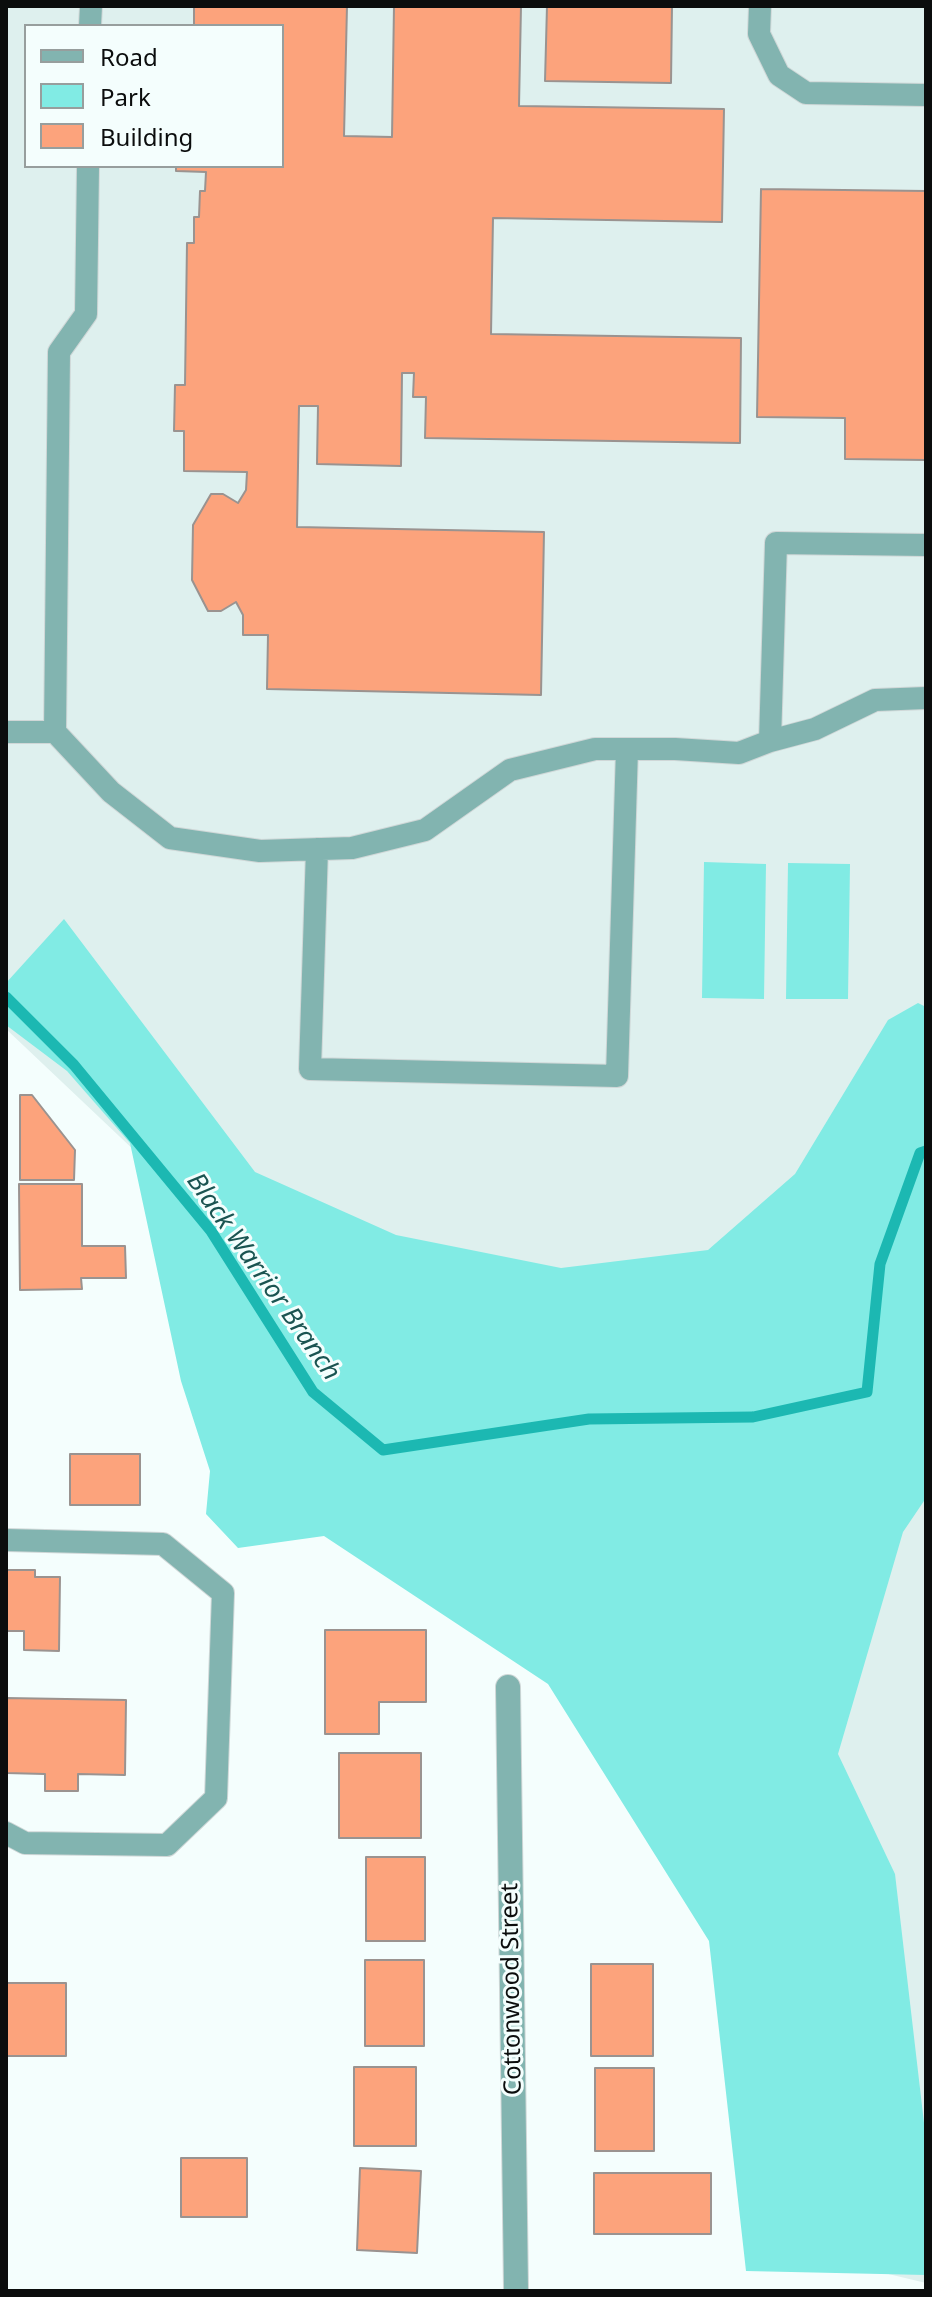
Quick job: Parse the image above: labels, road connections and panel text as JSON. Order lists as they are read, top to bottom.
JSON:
{
  "streets": {
    "street": ["Cottonwood Street"]
  },
  "water": ["Black Warrior Branch"],
  "legend": ["Road", "Park", "Building"]
}
